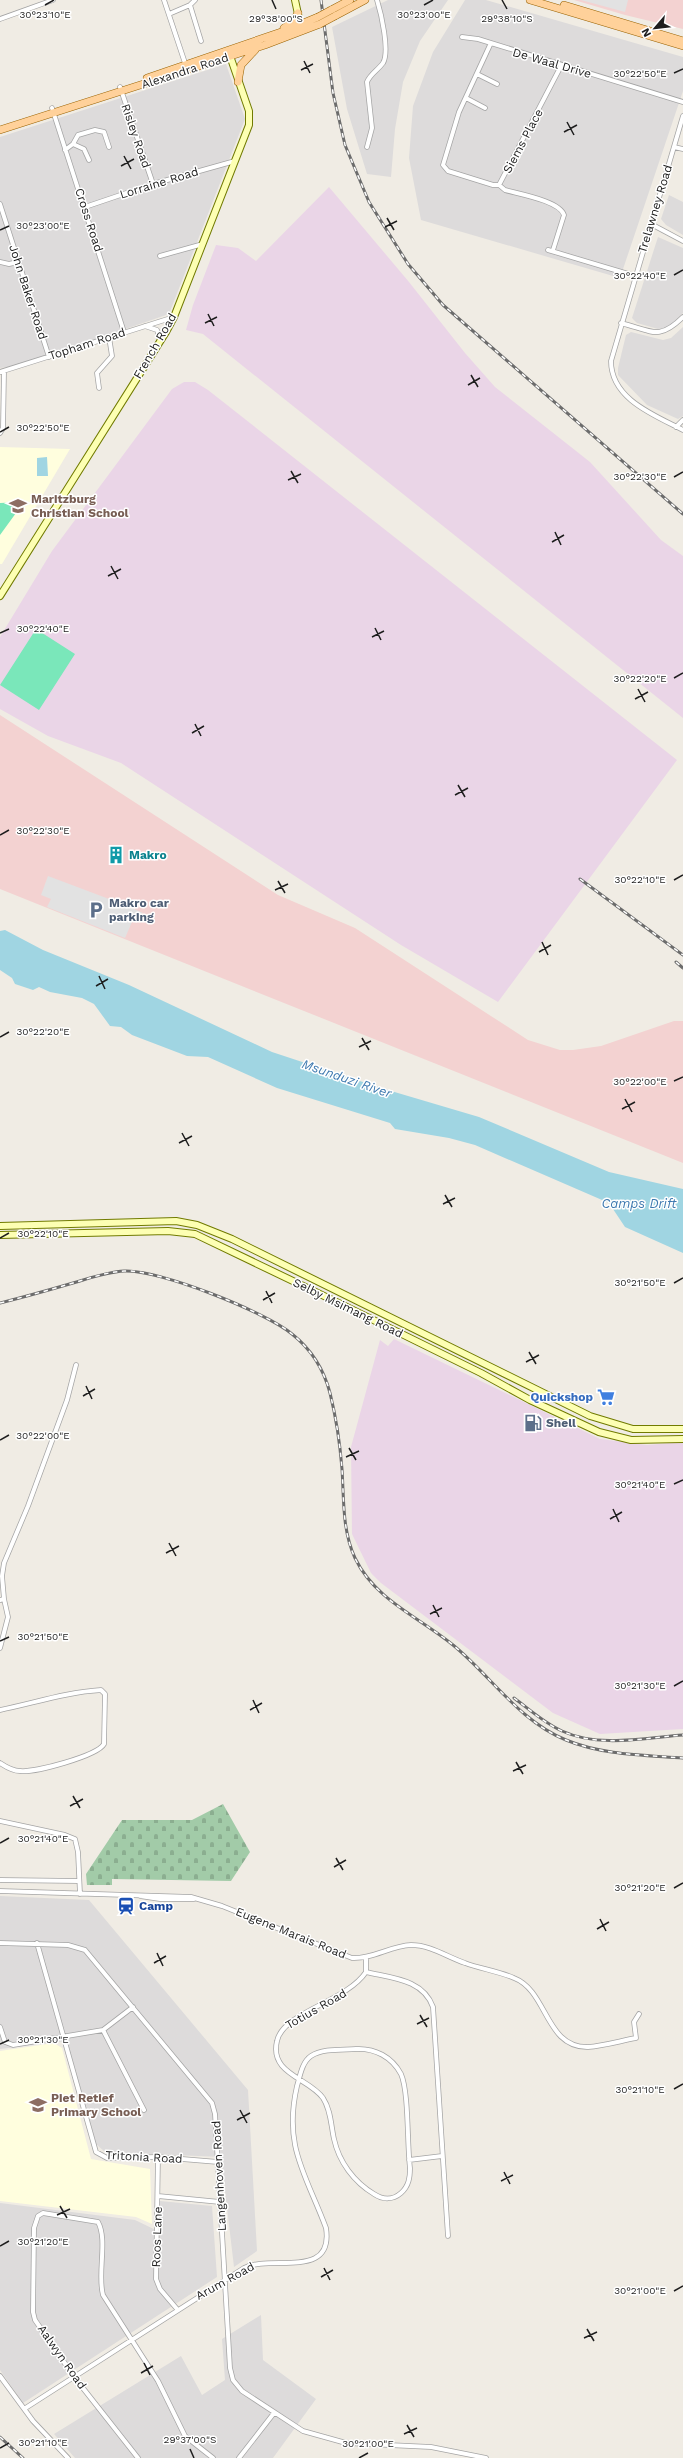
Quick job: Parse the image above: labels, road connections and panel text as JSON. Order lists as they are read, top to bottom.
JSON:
{
  "streets": {
    "main road": ["Alexandra Road", "French Road", "Selby Msimang Road"],
    "street": [
      "De Waal Drive",
      "Risley Road",
      "Siems Place",
      "Lorraine Road",
      "Trelawney Road",
      "Cross Road",
      "John Baker Road",
      "Topham Road",
      "Eugene Marais Road",
      "Totius Road",
      "Tritonia Road",
      "Langenhoven Road",
      "Roos Lane",
      "Arum Road",
      "Aalwyn Road"
    ]
  },
  "crossings": [
    ["De Waal Drive", "Siems Place"],
    ["Alexandra Road", "Risley Road"],
    ["Alexandra Road", "Cross Road"],
    ["Alexandra Road", "French Road"],
    ["Risley Road", "Lorraine Road"],
    ["Lorraine Road", "Cross Road"],
    ["Lorraine Road", "French Road"],
    ["Cross Road", "Topham Road"],
    ["John Baker Road", "Topham Road"],
    ["Topham Road", "French Road"],
    ["Totius Road", "Arum Road"],
    ["Tritonia Road", "Langenhoven Road"],
    ["Tritonia Road", "Roos Lane"],
    ["Langenhoven Road", "Arum Road"],
    ["Roos Lane", "Arum Road"],
    ["Arum Road", "Aalwyn Road"]
  ],
  "water": ["Msunduzi River", "Camps Drift"],
  "places": {
    "school or university": ["Maritzburg Christian School", "Piet Retief Primary School"],
    "building": ["Makro"],
    "parking": ["Makro car parking"],
    "supermarket": ["Quickshop"],
    "fuel station": ["Shell"],
    "station": ["Camp"]
  },
  "north": "bottom left",
  "coordinates": [
    "30°23'00\"E",
    "30°23'10\"E",
    "29°38'10\"S",
    "29°38'00\"S",
    "30°22'50\"E",
    "30°22'40\"E",
    "30°22'30\"E",
    "30°22'20\"E",
    "30°22'10\"E",
    "30°22'00\"E",
    "30°21'50\"E",
    "30°21'40\"E",
    "30°21'30\"E",
    "30°21'20\"E",
    "30°21'10\"E",
    "30°21'00\"E",
    "29°37'00\"S"
  ]
}
